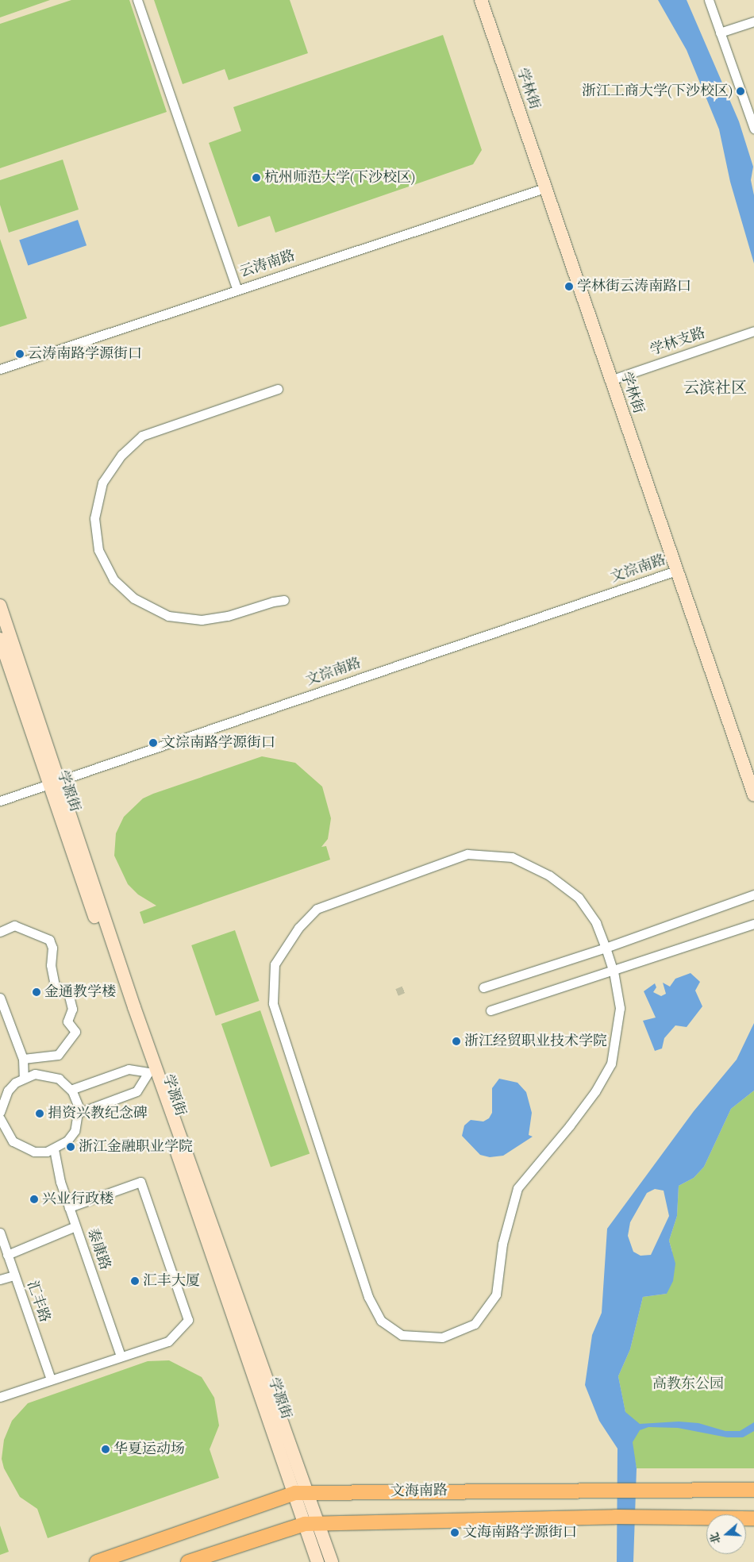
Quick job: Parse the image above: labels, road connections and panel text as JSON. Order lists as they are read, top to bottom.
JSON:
{
  "streets": {
    "main road": ["学林街", "学源街", "文海南路"],
    "street": [
      "云涛南路",
      "学林支路",
      "文淙南路",
      "泰康路",
      "汇丰路"
    ]
  },
  "crossings": [
    ["学林街", "云涛南路"],
    ["学林街", "学林支路"],
    ["学林街", "文淙南路"],
    ["文淙南路", "学源街"],
    ["学源街", "文海南路"]
  ],
  "districts": ["云滨社区"],
  "parks": ["高教东公园"],
  "places": [
    "浙江工商大学(下沙校区)",
    "杭州师范大学(下沙校区)",
    "学林街云涛南路口",
    "云涛南路学源街口",
    "文淙南路学源街口",
    "金通教学楼",
    "浙江经贸职业技术学院",
    "捐资兴教纪念碑",
    "浙江金融职业学院",
    "兴业行政楼",
    "汇丰大厦",
    "华夏运动场",
    "文海南路学源街口"
  ],
  "north": "left"
}
